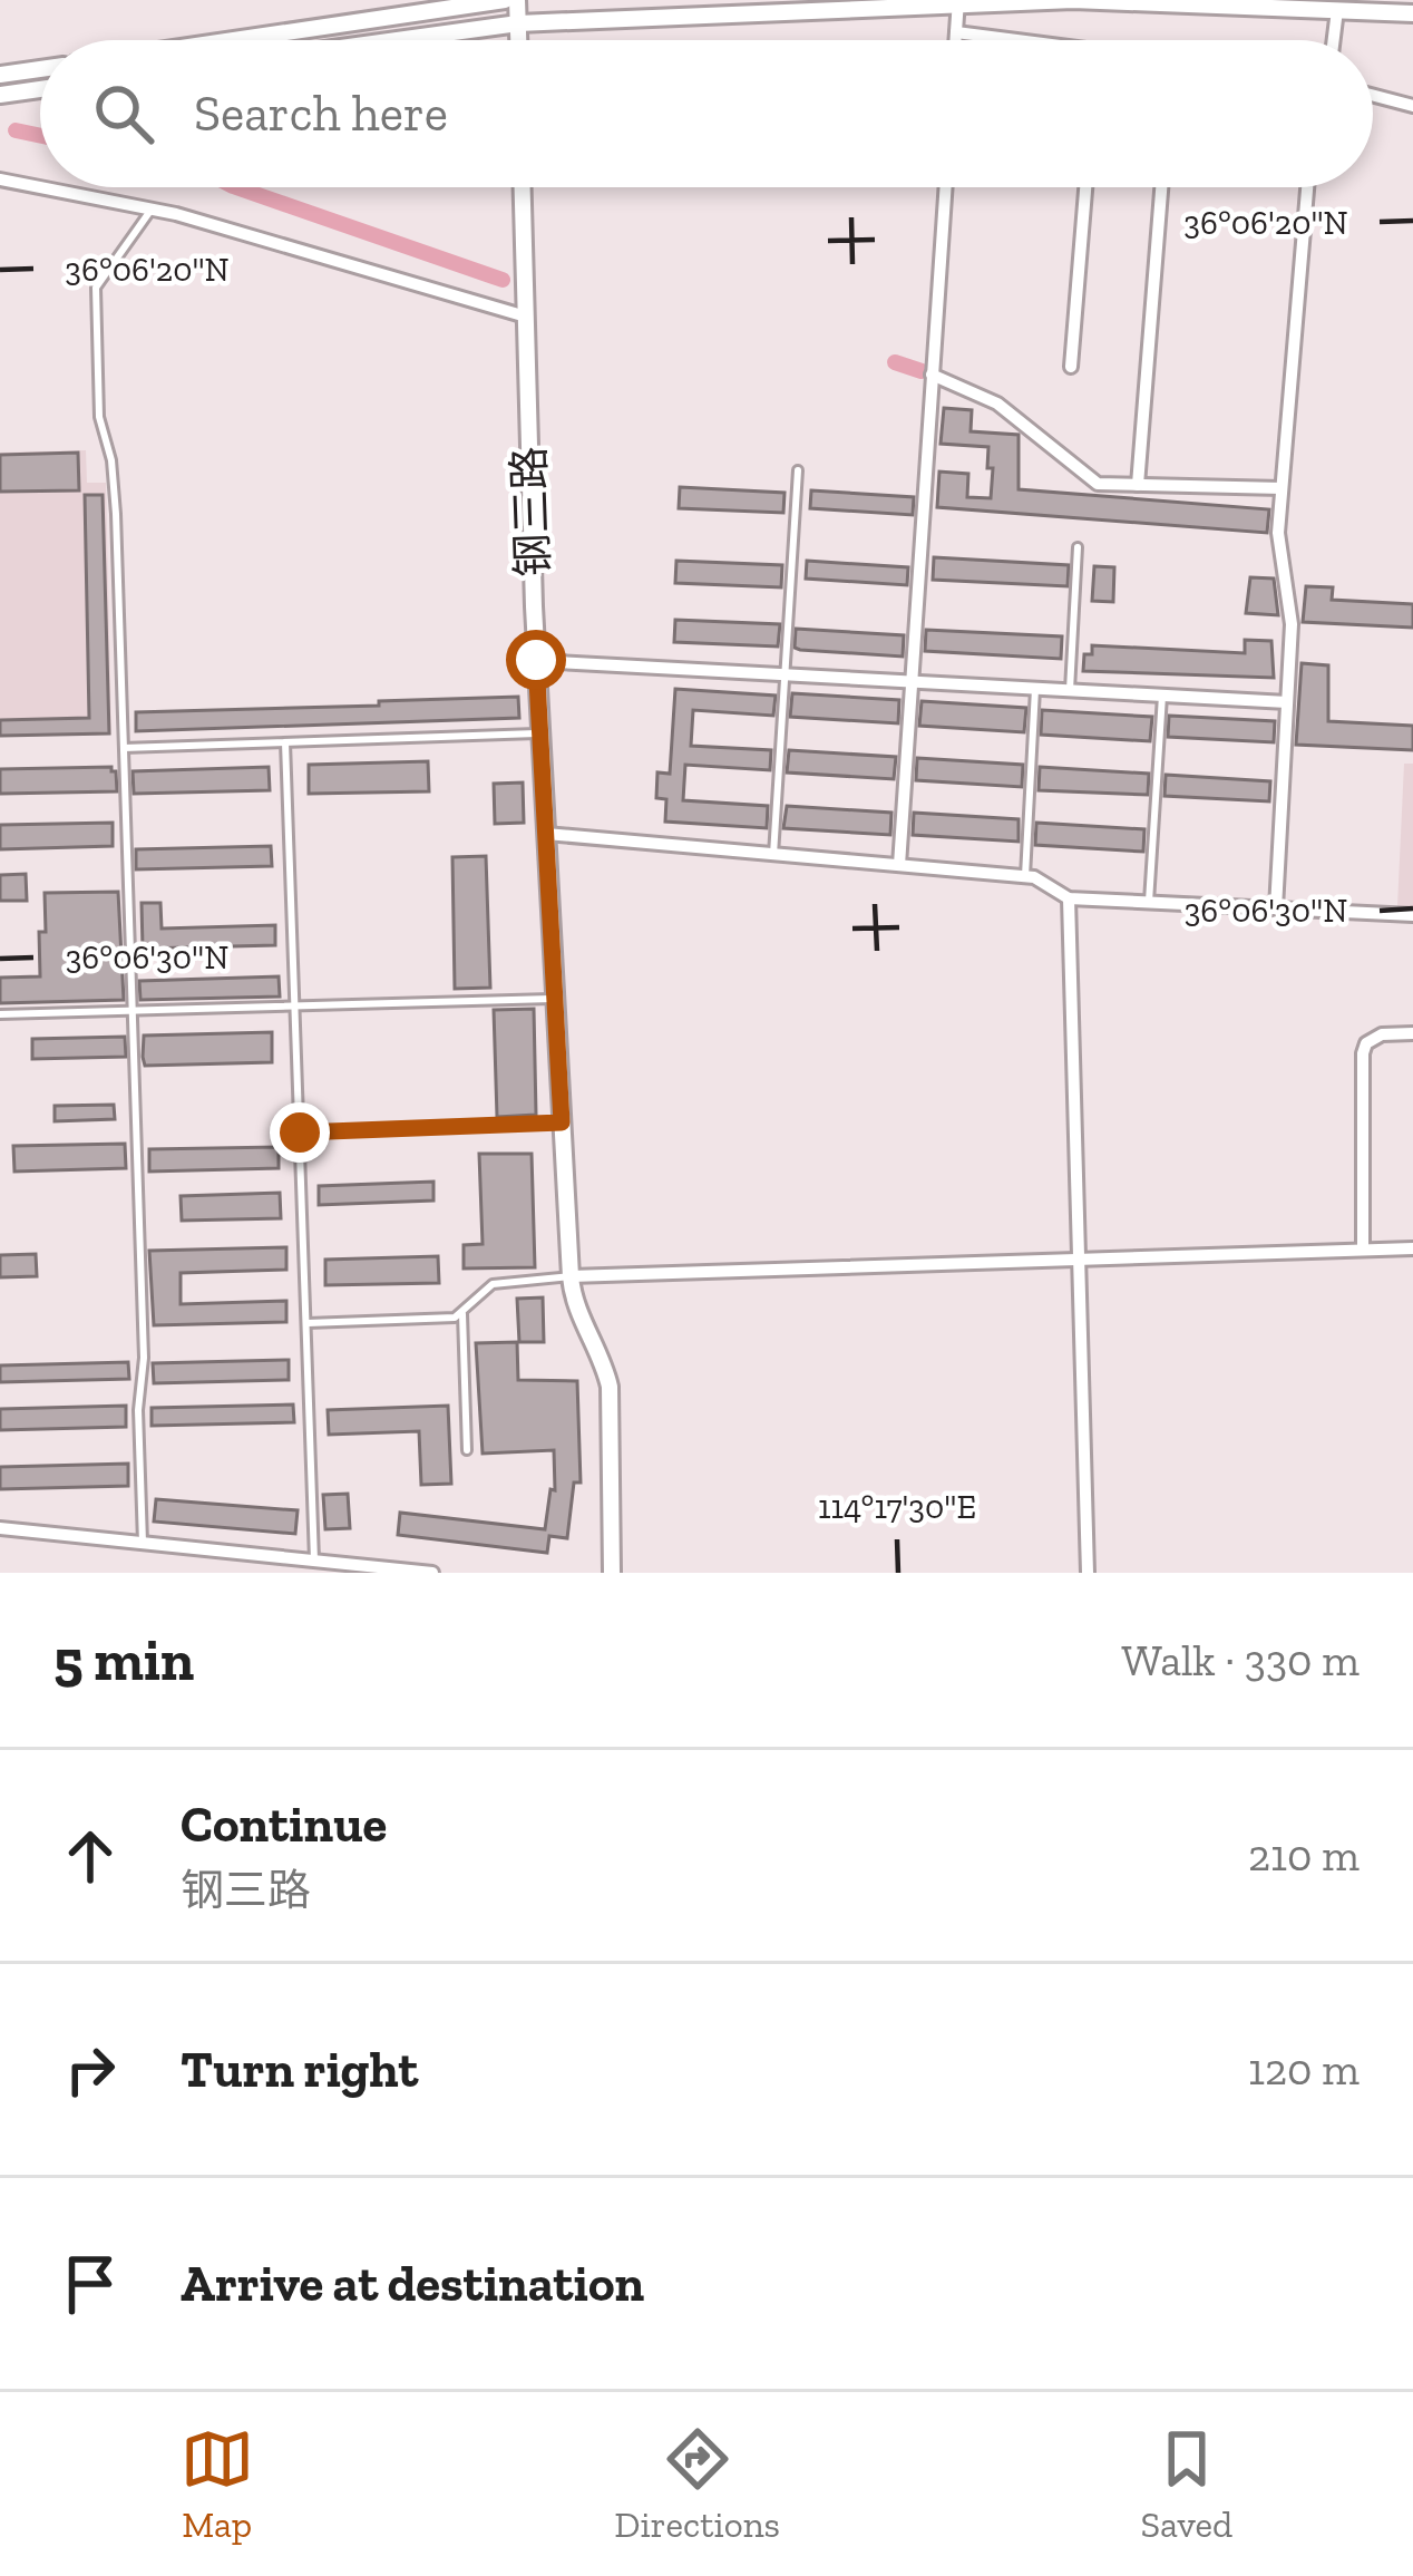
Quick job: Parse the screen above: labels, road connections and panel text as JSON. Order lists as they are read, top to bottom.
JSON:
{
  "streets": {
    "street": ["钢三路"]
  },
  "page": {
    "search": "Search here",
    "heading": ["5 min", "Walk · 330 m"],
    "list": [
      ["Continue", "钢三路", "210 m"],
      ["Turn right", "120 m"],
      "Arrive at destination"
    ],
    "nav": ["Map", "Directions", "Saved"]
  },
  "coordinates": ["36°06'20\"N", "36°06'30\"N", "114°17'30\"E"]
}
